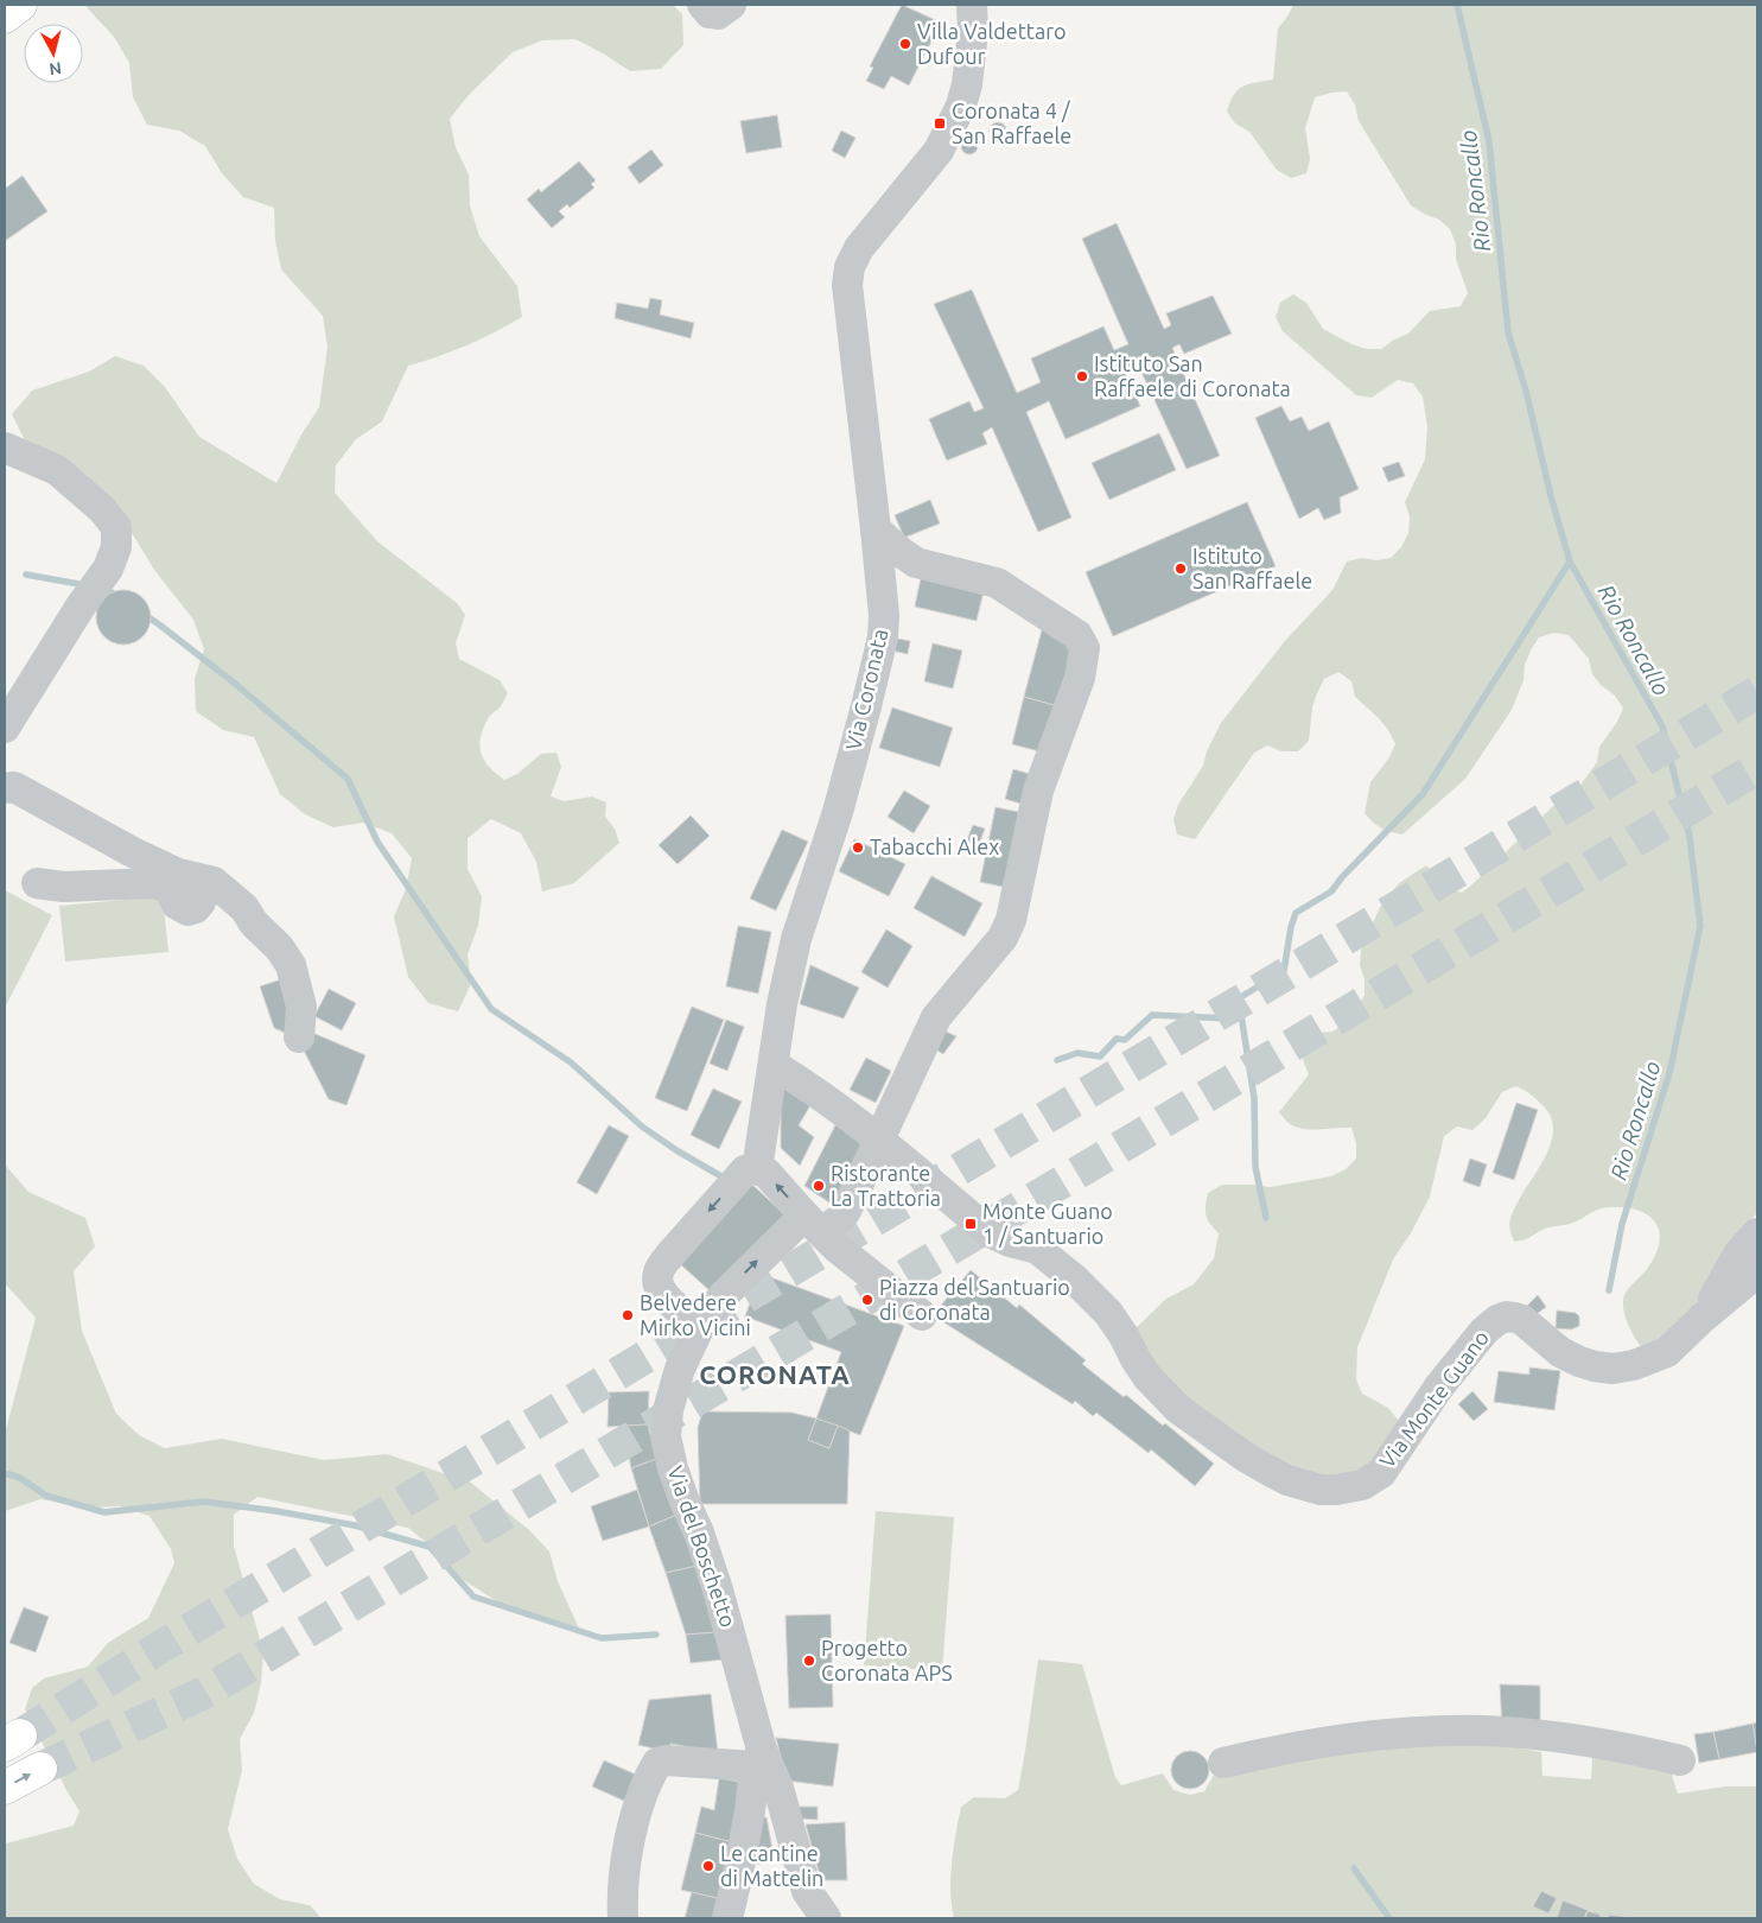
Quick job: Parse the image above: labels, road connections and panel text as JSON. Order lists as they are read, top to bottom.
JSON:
{
  "streets": {
    "street": ["Via Coronata", "Via Monte Guano", "Via del Boschetto"]
  },
  "crossings": [
    ["Via Coronata", "Via Monte Guano"]
  ],
  "districts": ["CORONATA"],
  "water": ["Rio Roncallo"],
  "places": {
    "other": [
      "Villa Valdettaro Dufour",
      "Istituto San Raffaele di Coronata",
      "Istituto San Raffaele",
      "Tabacchi Alex",
      "Ristorante La Trattoria",
      "Piazza del Santuario di Coronata",
      "Belvedere Mirko Vicini",
      "Progetto Coronata APS",
      "Le cantine di Mattelin"
    ],
    "transit": ["Coronata 4 / San Raffaele", "Monte Guano 1 / Santuario"]
  },
  "north": "bottom"
}
